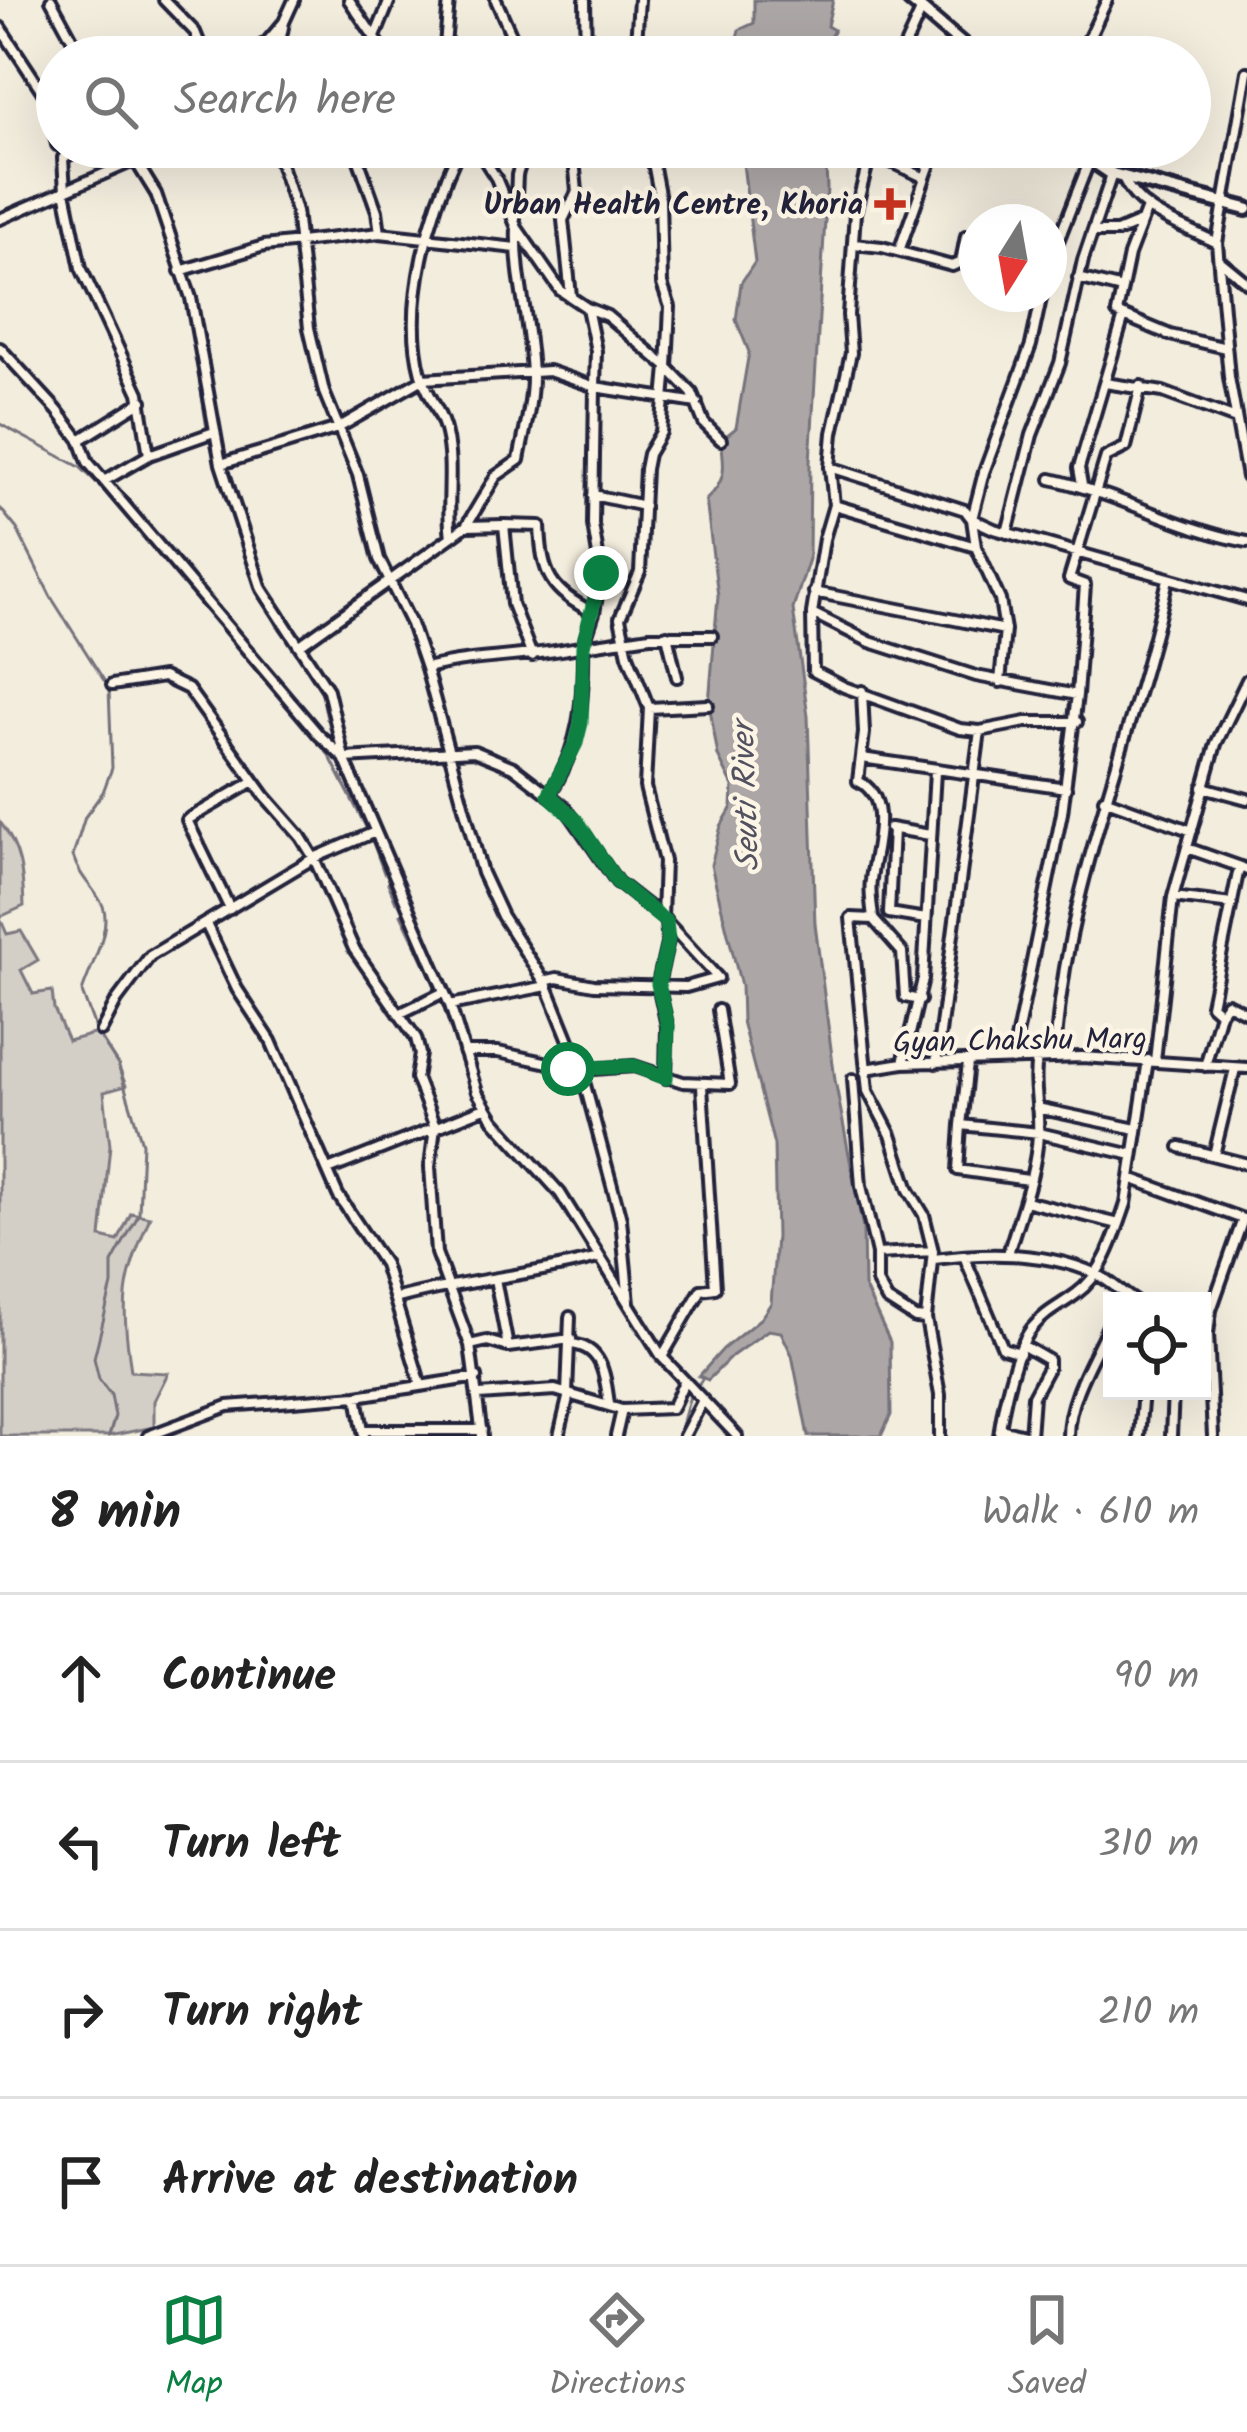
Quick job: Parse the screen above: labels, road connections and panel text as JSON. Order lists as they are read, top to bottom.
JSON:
{
  "streets": {
    "street": ["Gyan Chakshu Marg"]
  },
  "water": ["Seuti River"],
  "places": {
    "health": ["Urban Health Centre, Khoria"]
  },
  "north": "bottom",
  "page": {
    "search": "Search here",
    "heading": ["8 min", "Walk · 610 m"],
    "list": [
      ["Continue", "90 m"],
      ["Turn left", "310 m"],
      ["Turn right", "210 m"],
      "Arrive at destination"
    ],
    "nav": ["Map", "Directions", "Saved"]
  }
}
